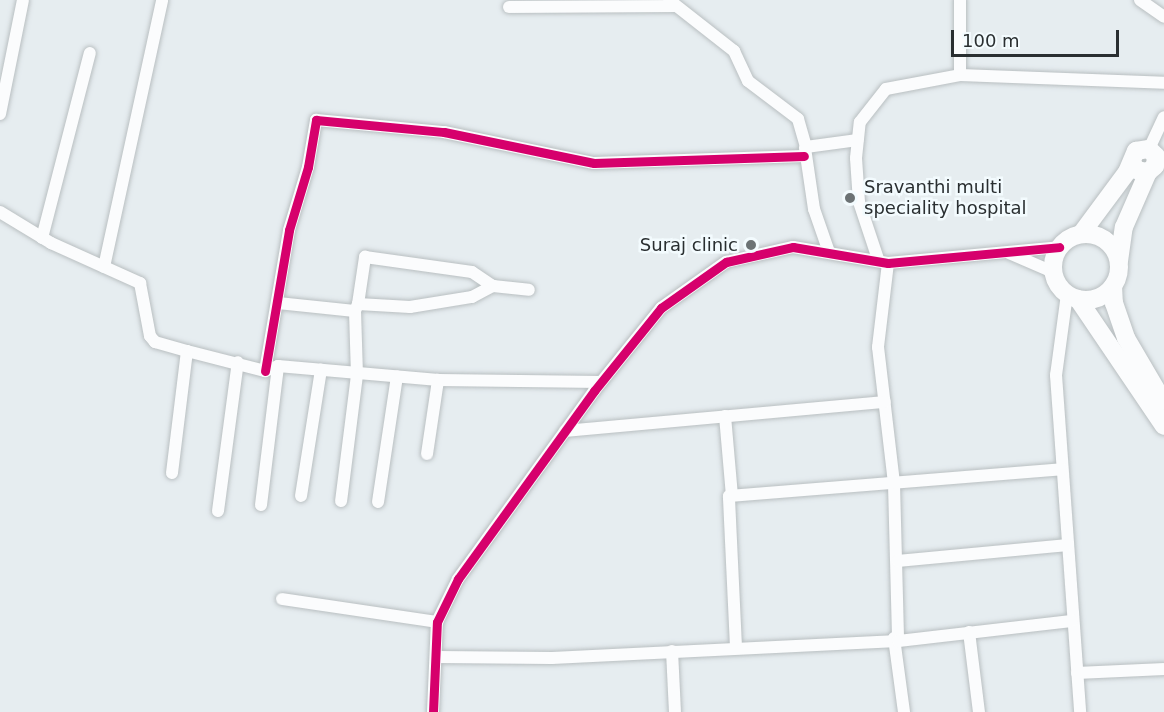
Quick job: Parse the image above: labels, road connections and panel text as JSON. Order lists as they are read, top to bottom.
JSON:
{
  "places": ["Sravanthi multi speciality hospital", "Suraj clinic"],
  "scale_bar": "100 m"
}
